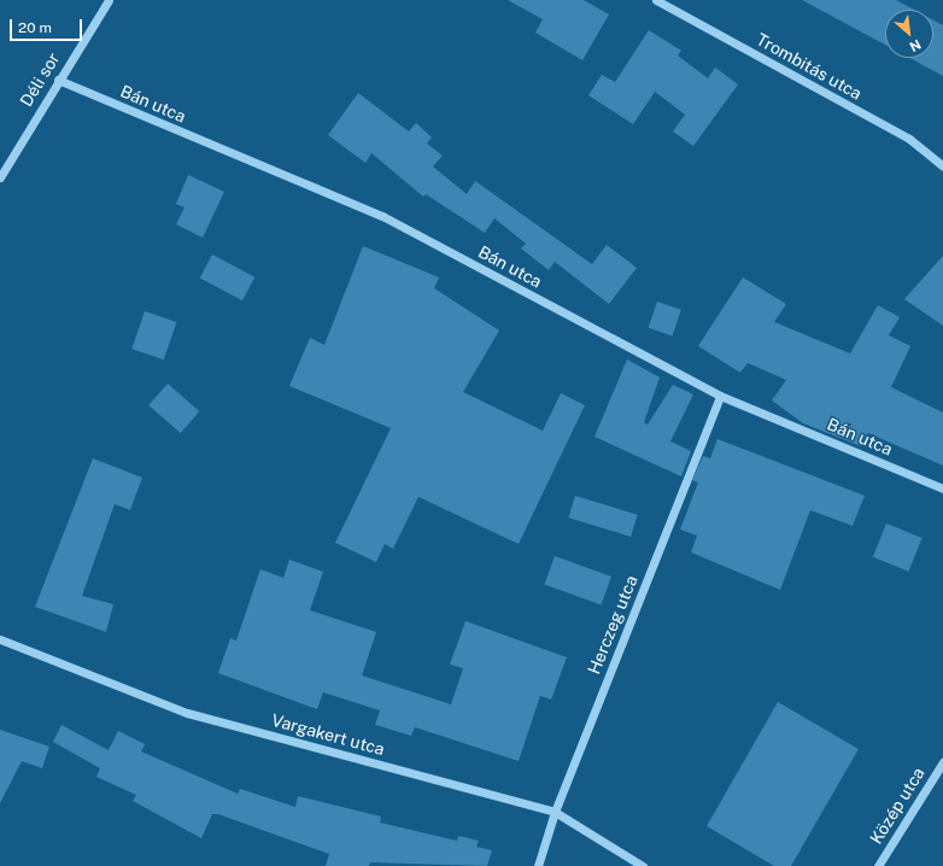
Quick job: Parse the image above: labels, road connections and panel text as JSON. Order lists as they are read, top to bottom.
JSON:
{
  "streets": {
    "street": [
      "Trombitás utca",
      "Déli sor",
      "Bán utca",
      "Herczeg utca",
      "Vargakert utca",
      "Közép utca"
    ]
  },
  "crossings": [
    ["Déli sor", "Bán utca"],
    ["Bán utca", "Herczeg utca"],
    ["Herczeg utca", "Vargakert utca"]
  ],
  "scale_bar": "20 m",
  "north": "bottom right"
}
